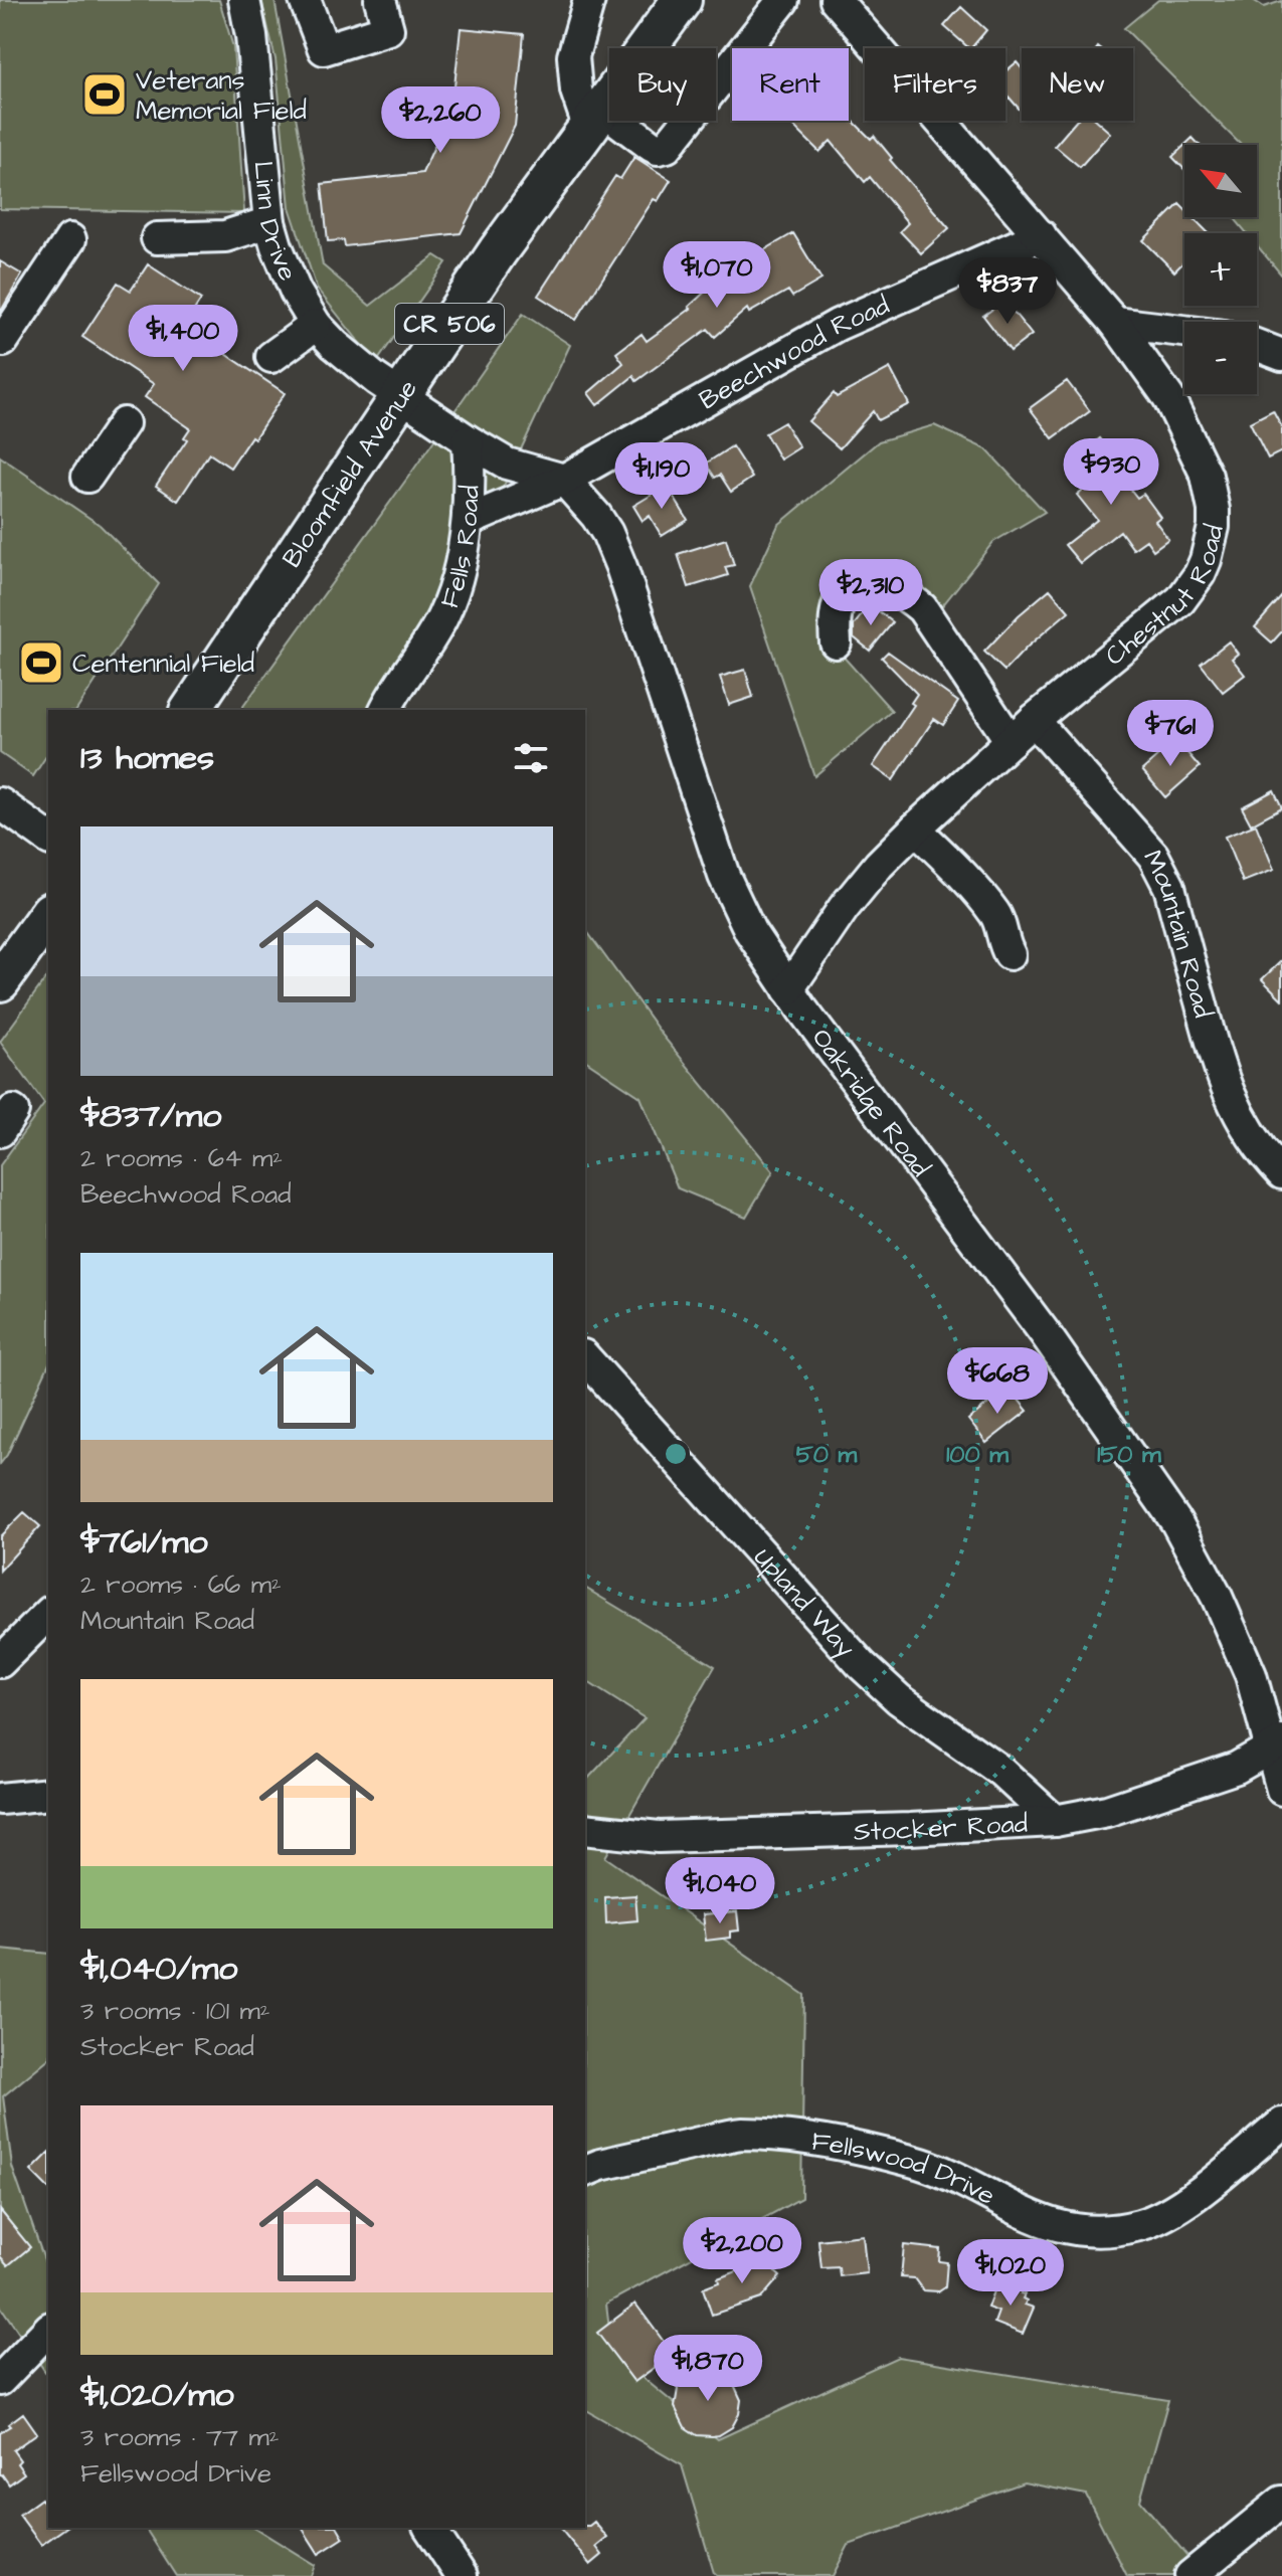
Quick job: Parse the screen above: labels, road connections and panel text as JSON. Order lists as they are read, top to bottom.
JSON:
{
  "streets": {
    "main road": ["CR 506", "Bloomfield Avenue"],
    "street": [
      "Linn Drive",
      "Beechwood Road",
      "Fells Road",
      "Chestnut Road",
      "Mountain Road",
      "Oakridge Road",
      "Upland Way",
      "Stocker Road",
      "Fellswood Drive"
    ]
  },
  "crossings": [
    ["Linn Drive", "Bloomfield Avenue"],
    ["Beechwood Road", "Fells Road"],
    ["Beechwood Road", "Chestnut Road"],
    ["Beechwood Road", "Oakridge Road"],
    ["Chestnut Road", "Mountain Road"],
    ["Chestnut Road", "Oakridge Road"],
    ["Oakridge Road", "Stocker Road"],
    ["Upland Way", "Stocker Road"]
  ],
  "places": {
    "sports": ["Veterans Memorial Field", "Centennial Field"]
  },
  "north": "top left",
  "page": {
    "chip": [
      "Buy",
      "Rent",
      "Filters",
      "New"
    ],
    "price": [
      "$2,260",
      "$1,070",
      "$837",
      "$1,400",
      "$930",
      "$1,190",
      "$2,310",
      "$761",
      "$668",
      "$1,040",
      "$2,200",
      "$1,020",
      "$1,870"
    ],
    "map_buttons": ["+", "−"],
    "heading": "13 homes",
    "list": [
      {
        "name": "$837/mo",
        "note": "2 rooms · 64 m² · Beechwood Road"
      },
      {
        "name": "$761/mo",
        "note": "2 rooms · 66 m² · Mountain Road"
      },
      {
        "name": "$1,040/mo",
        "note": "3 rooms · 101 m² · Stocker Road"
      },
      {
        "name": "$1,020/mo",
        "note": "3 rooms · 77 m² · Fellswood Drive"
      }
    ]
  },
  "rings": ["50 m", "100 m", "150 m"]
}
